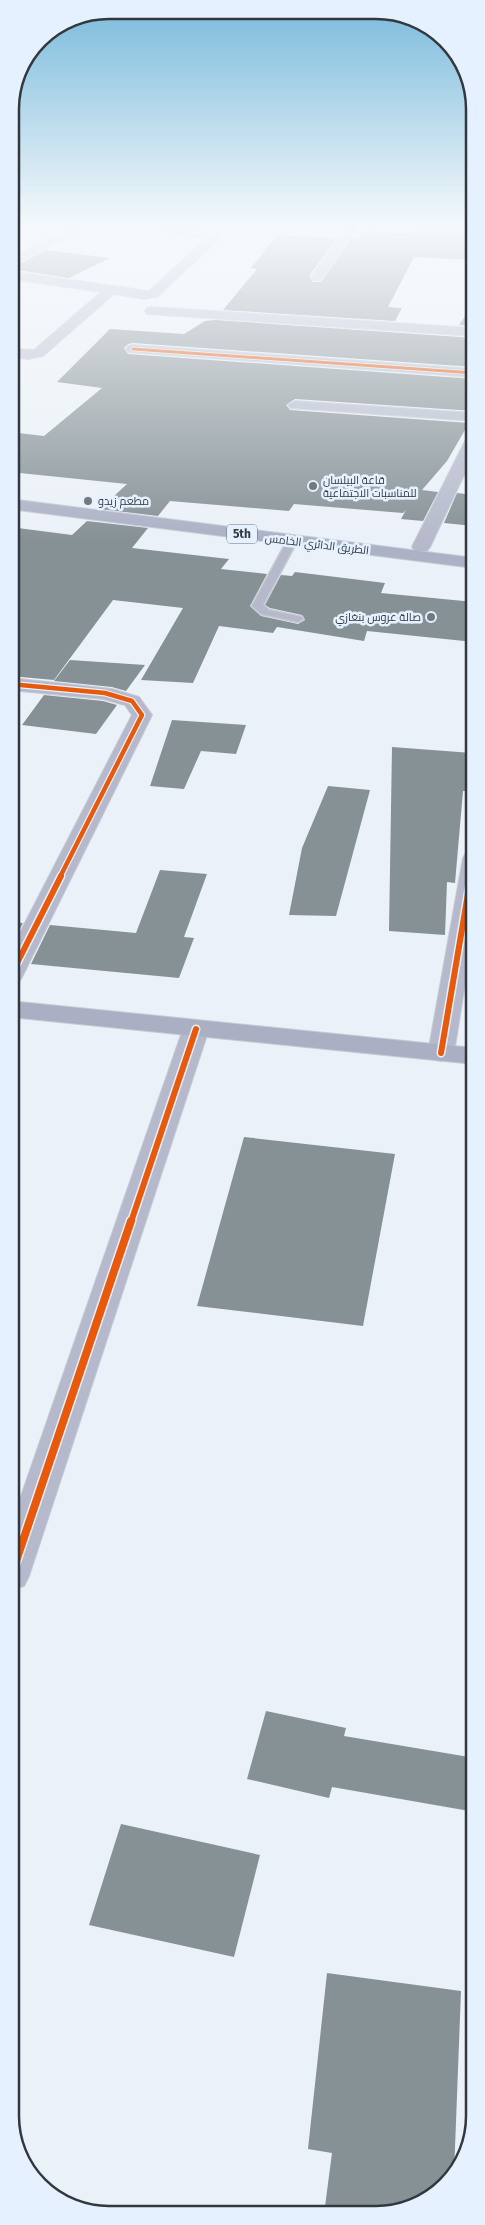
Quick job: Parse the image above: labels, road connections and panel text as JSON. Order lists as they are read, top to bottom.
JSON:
{
  "streets": {
    "main road": ["5th", "الطريق الدائري الخامس"]
  },
  "places": ["قاعة البيلسان للمناسبات الاجتماعية", "مطعم زيدو", "صالة عروس بنغازي"]
}
